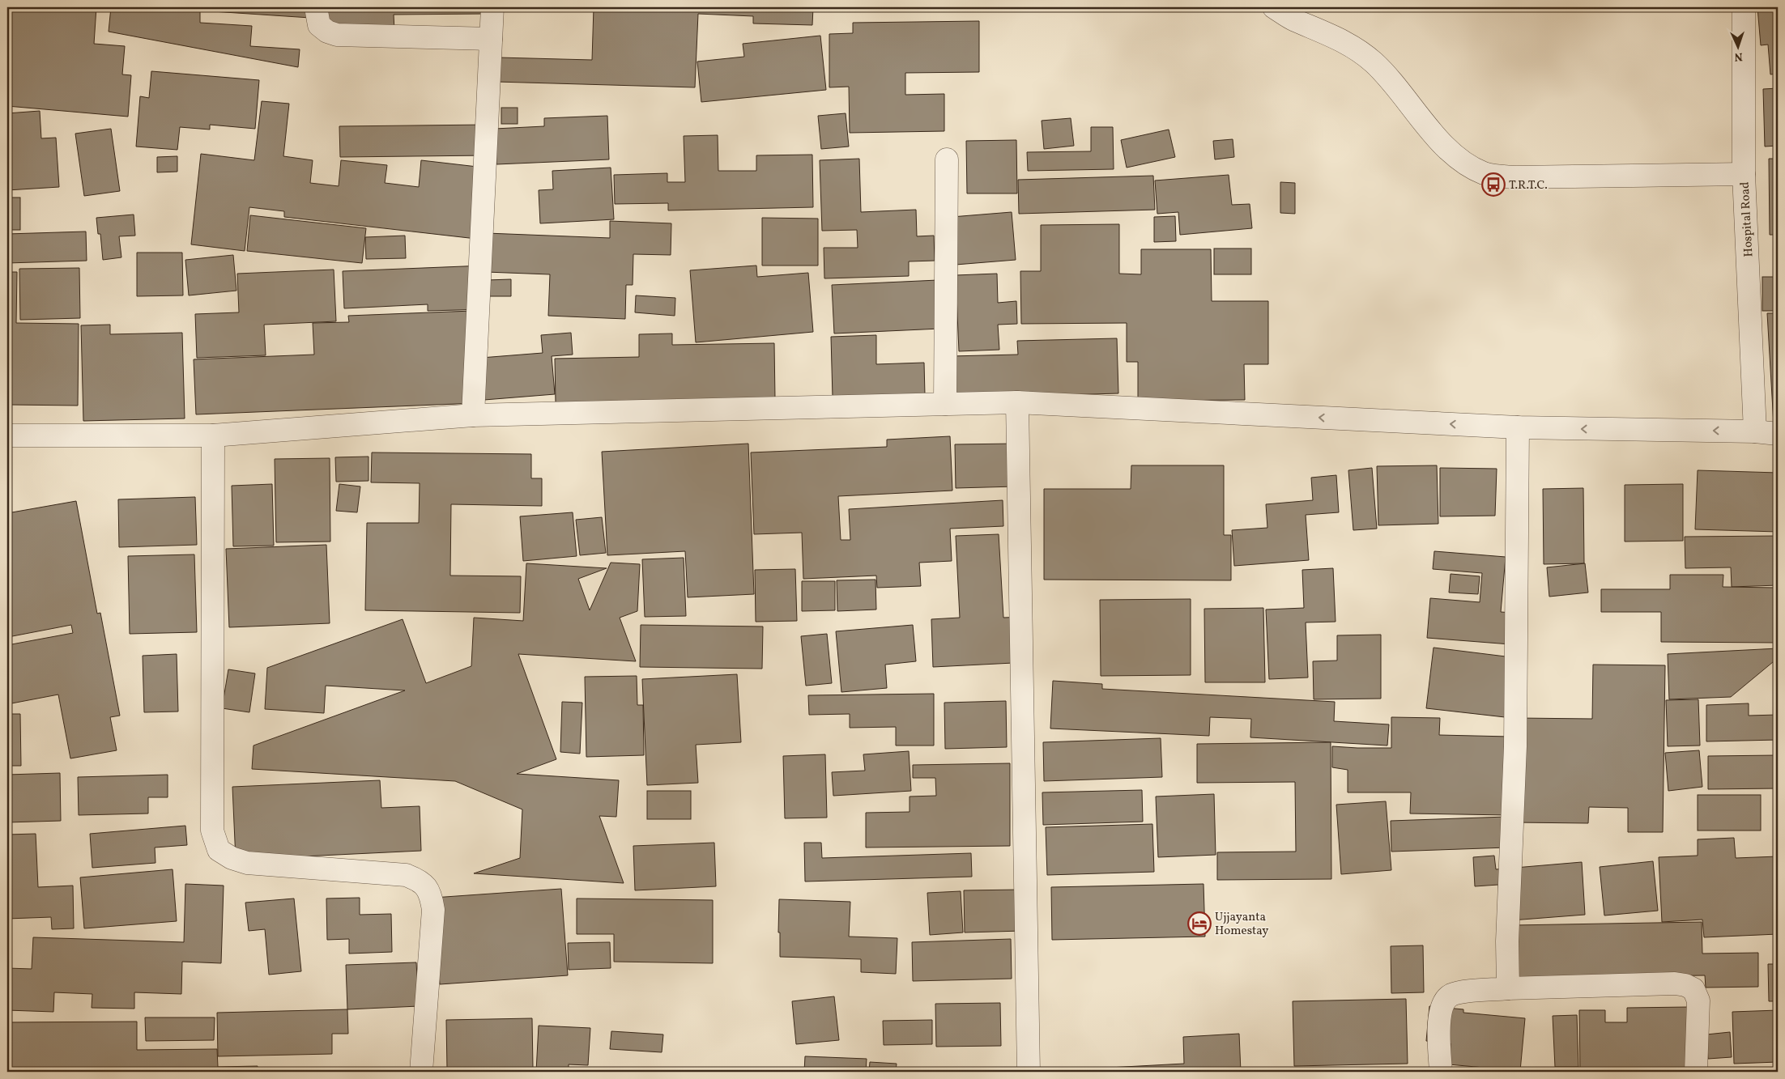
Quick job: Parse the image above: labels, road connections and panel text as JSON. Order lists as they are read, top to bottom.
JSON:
{
  "streets": {
    "street": ["Hospital Road"]
  },
  "places": {
    "bus stop": ["T.R.T.C."],
    "hotel": ["Ujjayanta Homestay"]
  },
  "north": "bottom"
}
